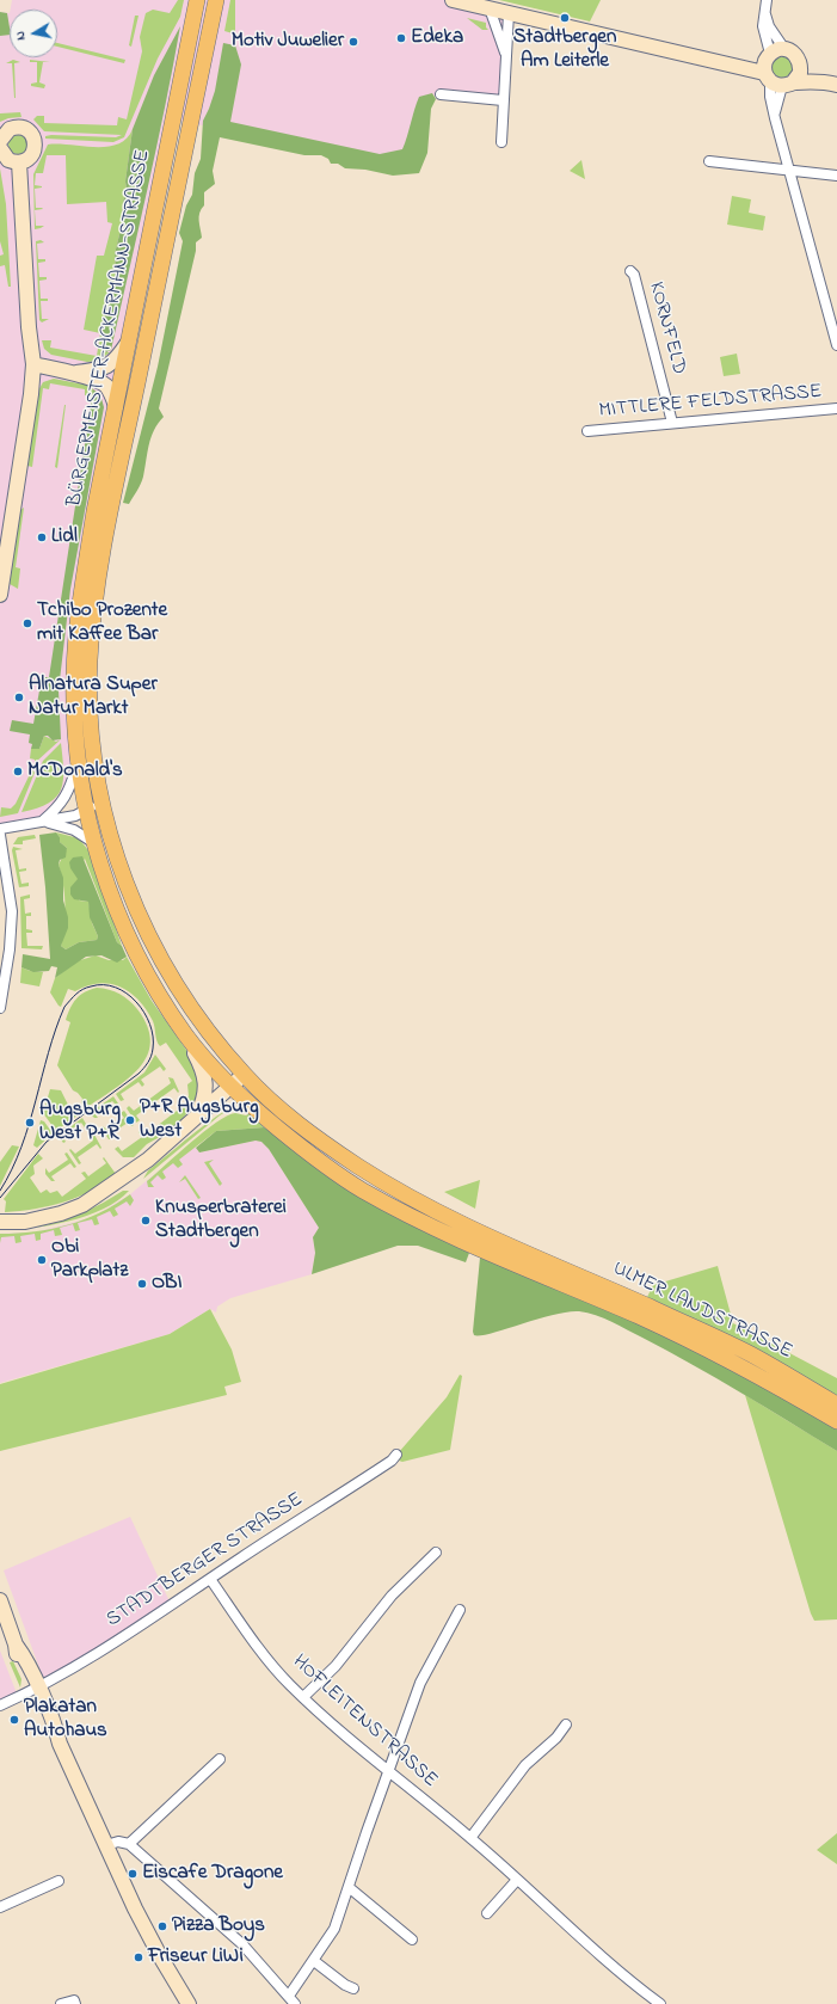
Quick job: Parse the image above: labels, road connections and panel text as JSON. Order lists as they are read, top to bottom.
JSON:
{
  "streets": {
    "main road": ["BÜRGERMEISTER-ACKERMANN-STRASSE", "ULMER LANDSTRASSE"],
    "street": [
      "KORNFELD",
      "MITTLERE FELDSTRASSE",
      "STADTBERGER STRASSE",
      "HOFLEITENSTRASSE"
    ]
  },
  "crossings": [
    ["BÜRGERMEISTER-ACKERMANN-STRASSE", "ULMER LANDSTRASSE"],
    ["KORNFELD", "MITTLERE FELDSTRASSE"],
    ["STADTBERGER STRASSE", "HOFLEITENSTRASSE"]
  ],
  "places": [
    "Stadtbergen Am Leiterle",
    "Edeka",
    "Motiv Juwelier",
    "Lidl",
    "Tchibo Prozente mit Kaffee Bar",
    "Alnatura Super Natur Markt",
    "McDonald's",
    "P+R Augsburg West",
    "Augsburg West P+R",
    "Knusperbraterei Stadtbergen",
    "Obi Parkplatz",
    "OBI",
    "Plakatan Autohaus",
    "Eiscafe Dragone",
    "Pizza Boys",
    "Friseur LiWi"
  ],
  "north": "left"
}
